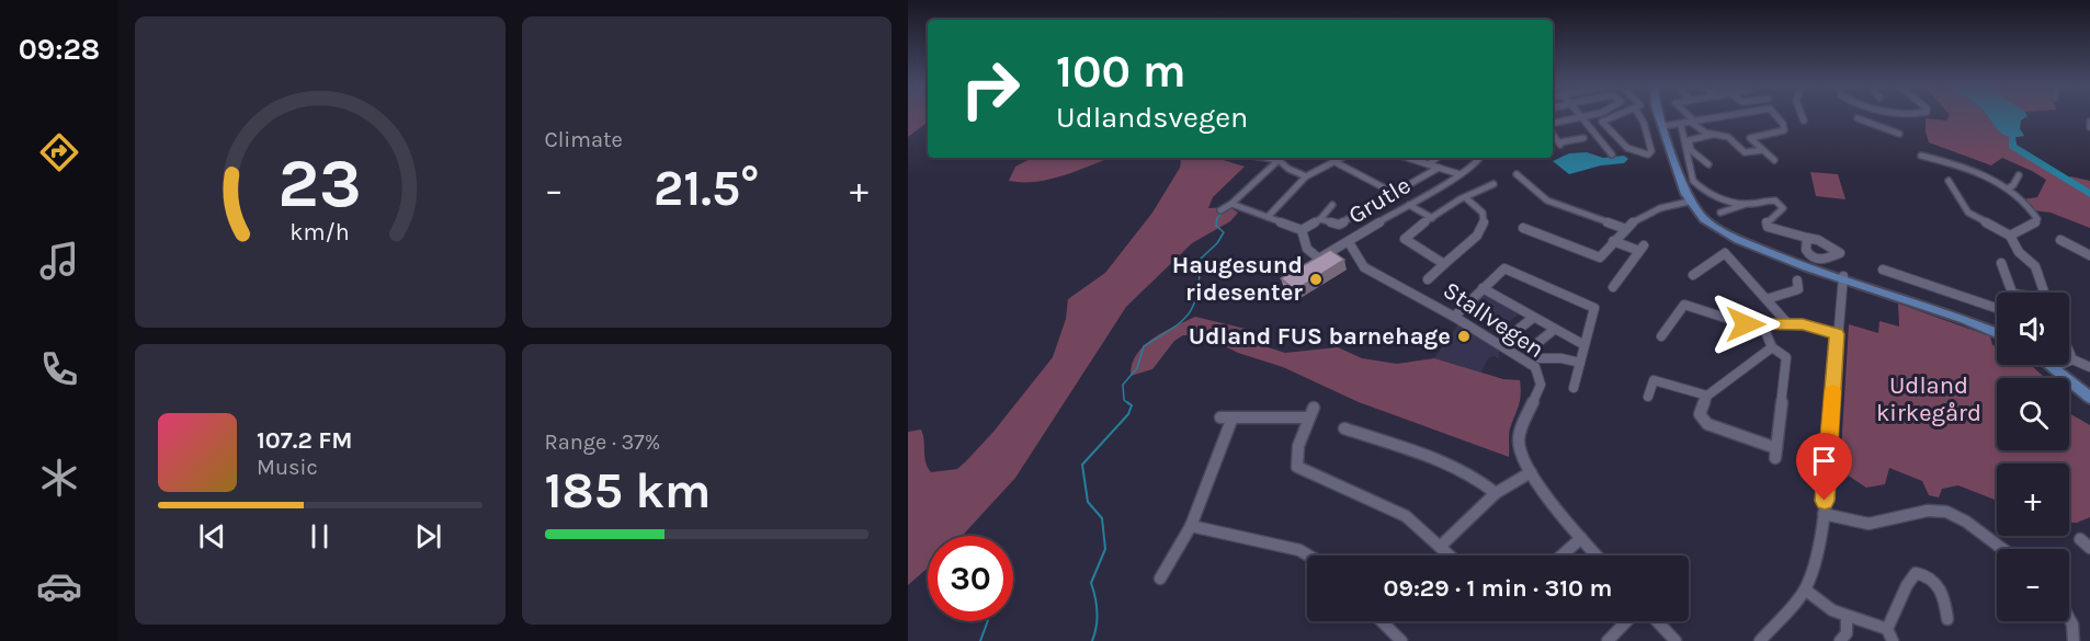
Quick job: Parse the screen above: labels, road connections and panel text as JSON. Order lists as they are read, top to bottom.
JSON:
{
  "streets": {
    "street": ["Grutle", "Stallvegen"]
  },
  "crossings": [
    ["Grutle", "Stallvegen"]
  ],
  "parks": ["Udland kirkegård"],
  "places": ["Haugesund ridesenter", "Udland FUS barnehage"],
  "page": {
    "tabs": "09:28",
    "tile": [
      "Climate",
      ["Range · 37%", "185 km"]
    ],
    "turn": ["100 m", "Udlandsvegen"],
    "heat": ["−", "21.5°", "+"],
    "map_buttons": ["+", "−"],
    "song": ["107.2 FM", "Music"],
    "limit": "30",
    "trip": "09:29 · 1 min · 310 m",
    "gauge": ["23", "km/h"]
  }
}
